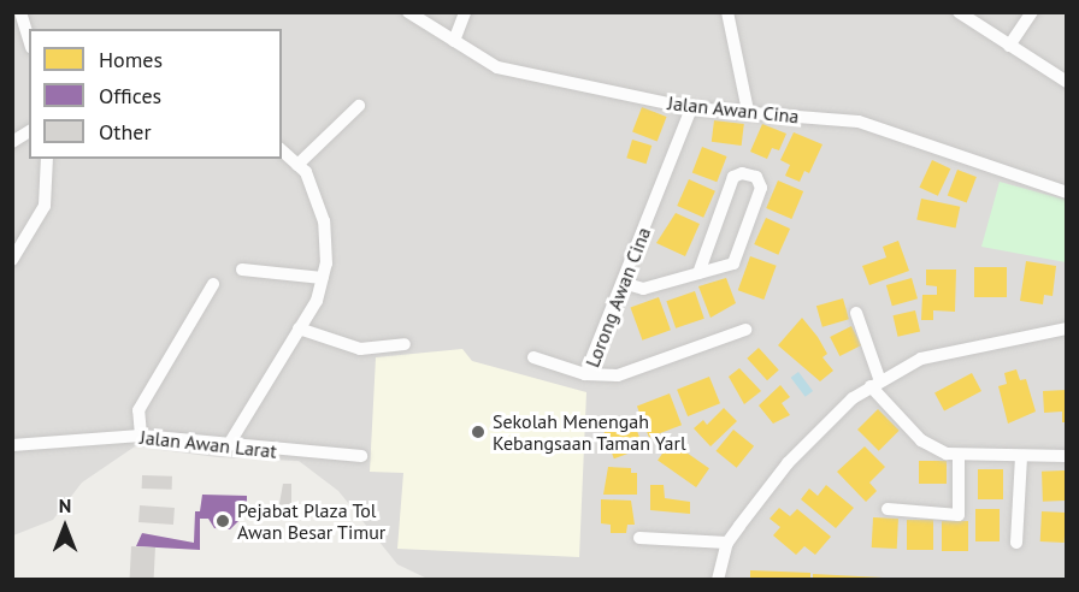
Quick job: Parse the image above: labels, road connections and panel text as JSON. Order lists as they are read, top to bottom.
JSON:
{
  "streets": {
    "street": ["Jalan Awan Cina", "Lorong Awan Cina", "Jalan Awan Larat"]
  },
  "crossings": [
    ["Jalan Awan Cina", "Lorong Awan Cina"]
  ],
  "places": ["Sekolah Menengah Kebangsaan Taman Yarl", "Pejabat Plaza Tol Awan Besar Timur"],
  "legend": ["Homes", "Offices", "Other"],
  "north": "top"
}
